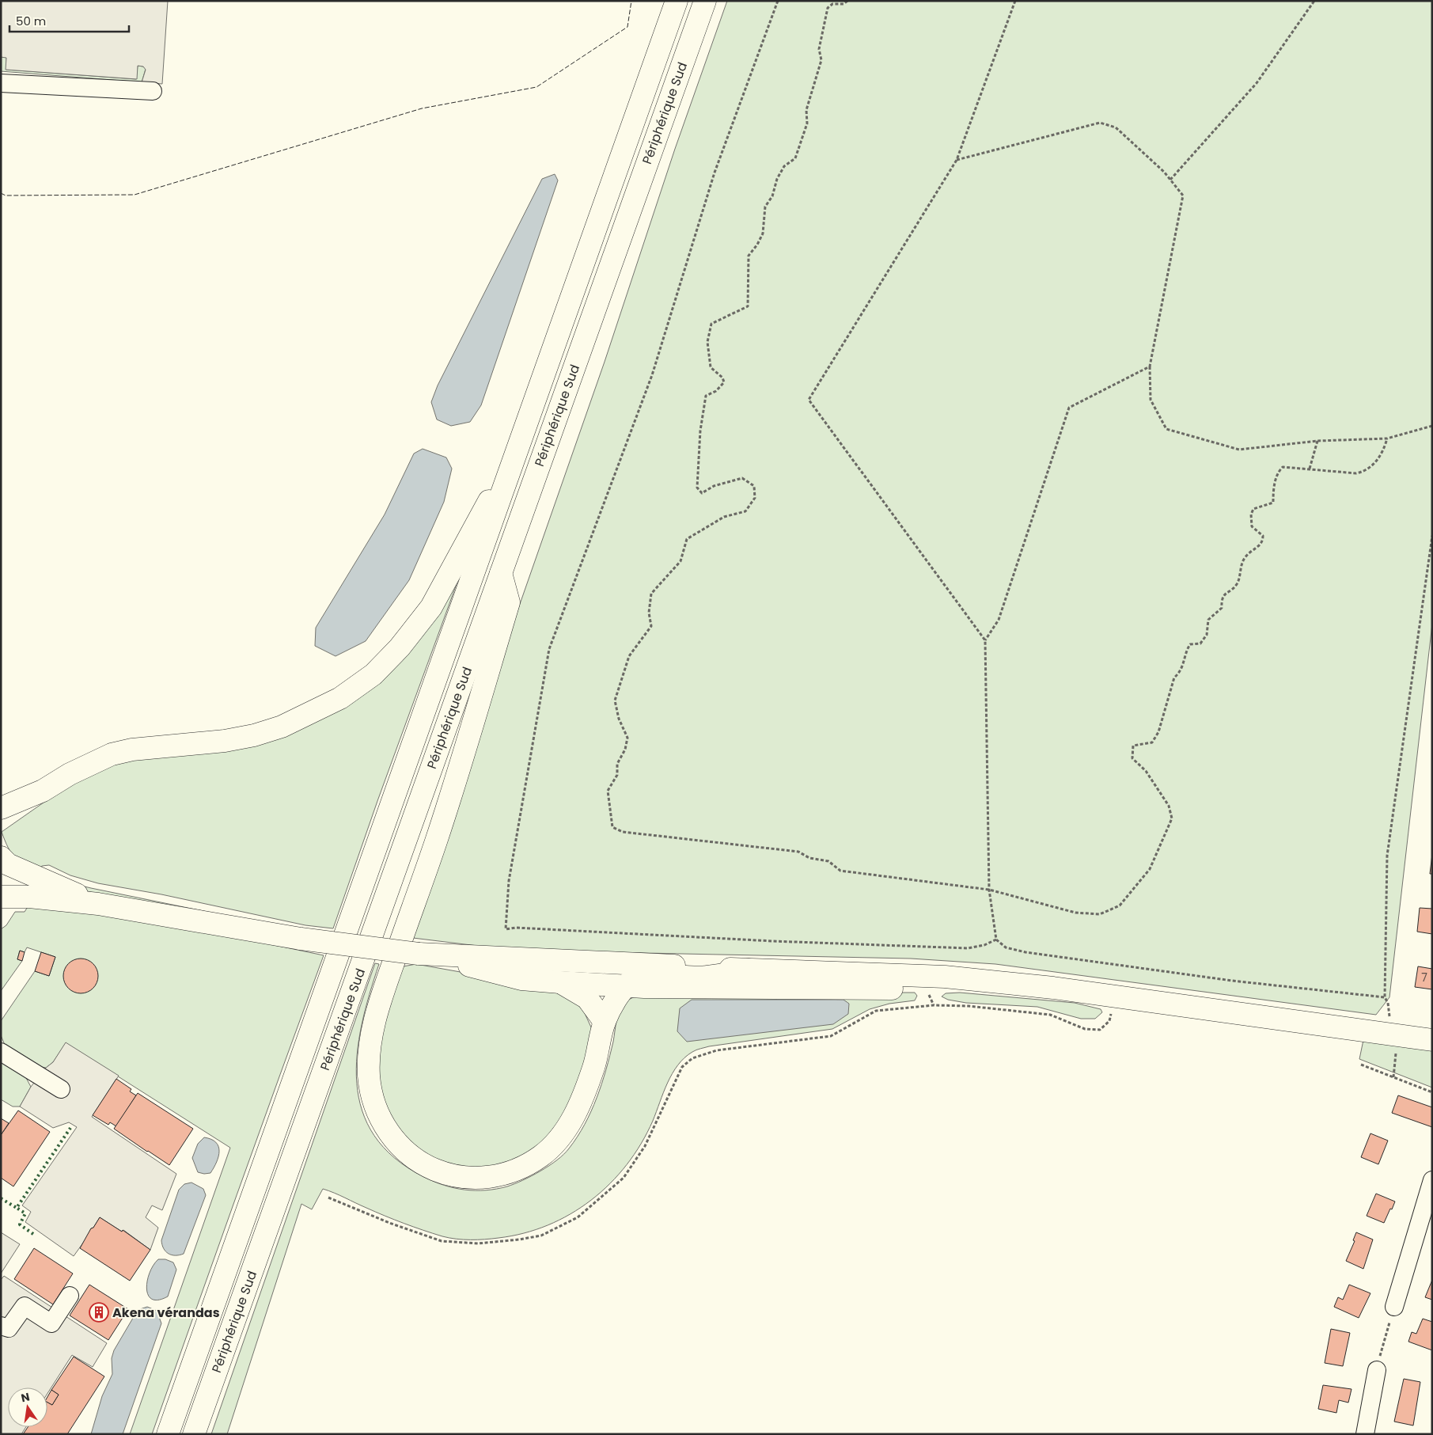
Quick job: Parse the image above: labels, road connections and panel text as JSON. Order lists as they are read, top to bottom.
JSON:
{
  "streets": {
    "main road": ["Périphérique Sud"]
  },
  "places": {
    "building": ["Akena vérandas"]
  },
  "house_numbers": ["7"],
  "scale_bar": "50 m",
  "north": "top"
}
